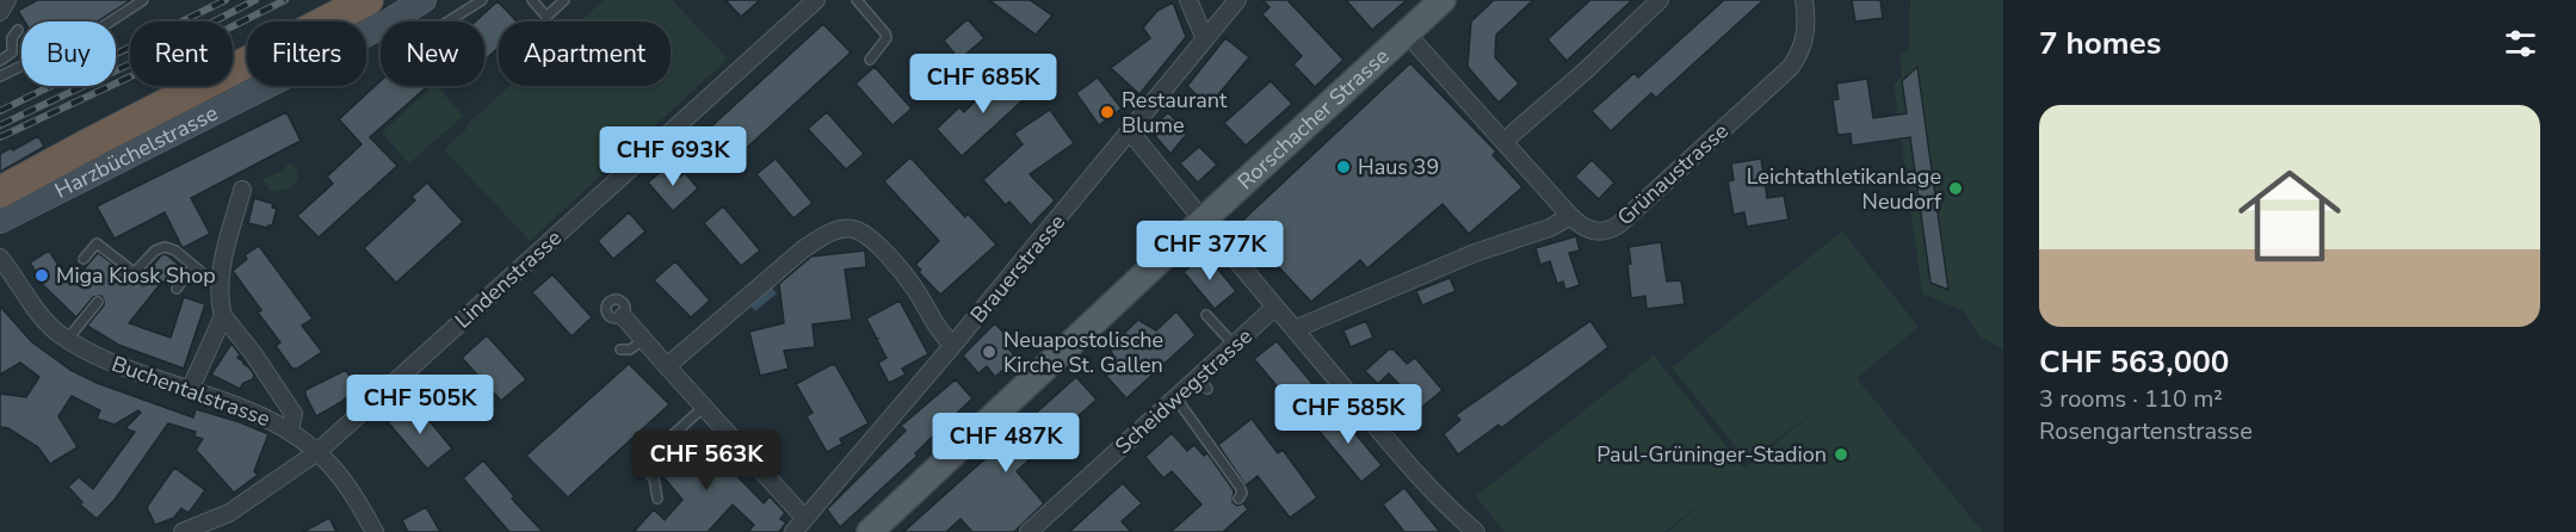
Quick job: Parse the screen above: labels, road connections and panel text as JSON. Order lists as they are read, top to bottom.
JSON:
{
  "streets": {
    "main road": ["Rorschacher Strasse"],
    "street": [
      "Harzbüchelstrasse",
      "Grünaustrasse",
      "Brauerstrasse",
      "Lindenstrasse",
      "Buchentalstrasse",
      "Scheidwegstrasse"
    ]
  },
  "crossings": [
    ["Rorschacher Strasse", "Grünaustrasse"],
    ["Lindenstrasse", "Buchentalstrasse"]
  ],
  "places": [
    "Restaurant Blume",
    "Haus 39",
    "Leichtathletikanlage Neudorf",
    "Miga Kiosk Shop",
    "Neuapostolische Kirche St. Gallen",
    "Paul-Grüninger-Stadion"
  ],
  "page": {
    "heading": "7 homes",
    "chip": [
      "Buy",
      "Rent",
      "Filters",
      "New",
      "Apartment"
    ],
    "price": [
      "CHF 685K",
      "CHF 693K",
      "CHF 377K",
      "CHF 505K",
      "CHF 585K",
      "CHF 487K",
      "CHF 563K"
    ],
    "list": [
      {
        "name": "CHF 563,000",
        "note": "3 rooms · 110 m² · Rosengartenstrasse"
      }
    ]
  }
}
